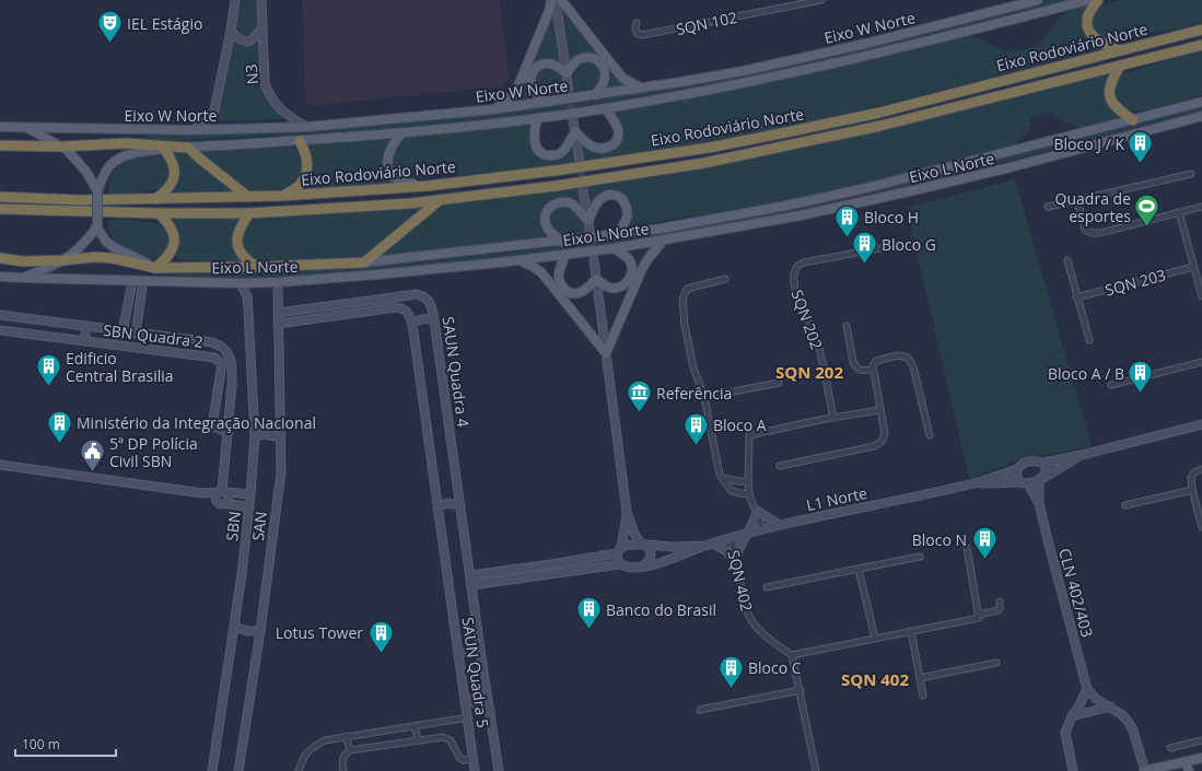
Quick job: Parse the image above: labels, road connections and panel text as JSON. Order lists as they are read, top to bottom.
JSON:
{
  "streets": {
    "highway": ["Eixo Rodoviário Norte"],
    "main road": ["Eixo W Norte", "Eixo L Norte"],
    "street": [
      "SQN 102",
      "N3",
      "SQN 203",
      "SQN 202",
      "SBN Quadra 2",
      "SAUN Quadra 4",
      "L1 Norte",
      "SBN",
      "SAN",
      "SQN 402",
      "CLN 402/403",
      "SAUN Quadra 5"
    ]
  },
  "crossings": [
    ["Eixo W Norte", "N3"],
    ["Eixo L Norte", "SBN Quadra 2"],
    ["Eixo L Norte", "SBN"],
    ["Eixo L Norte", "SAN"],
    ["SAUN Quadra 4", "SAN"],
    ["SAUN Quadra 4", "SAUN Quadra 5"],
    ["L1 Norte", "SQN 402"],
    ["L1 Norte", "CLN 402/403"]
  ],
  "districts": ["SQN 202", "SQN 402"],
  "places": {
    "theatre": ["IEL Estágio"],
    "building": [
      "Bloco J / K",
      "Bloco H",
      "Bloco G",
      "Edificio Central Brasilia",
      "Bloco A / B",
      "Ministério da Integração Nacional",
      "Bloco A",
      "Bloco N",
      "Banco do Brasil",
      "Lotus Tower",
      "Bloco C"
    ],
    "sports": ["Quadra de esportes"],
    "museum": ["Referência"],
    "public building": ["5ª DP Polícia Civil SBN"]
  },
  "scale_bar": "100 m"
}
